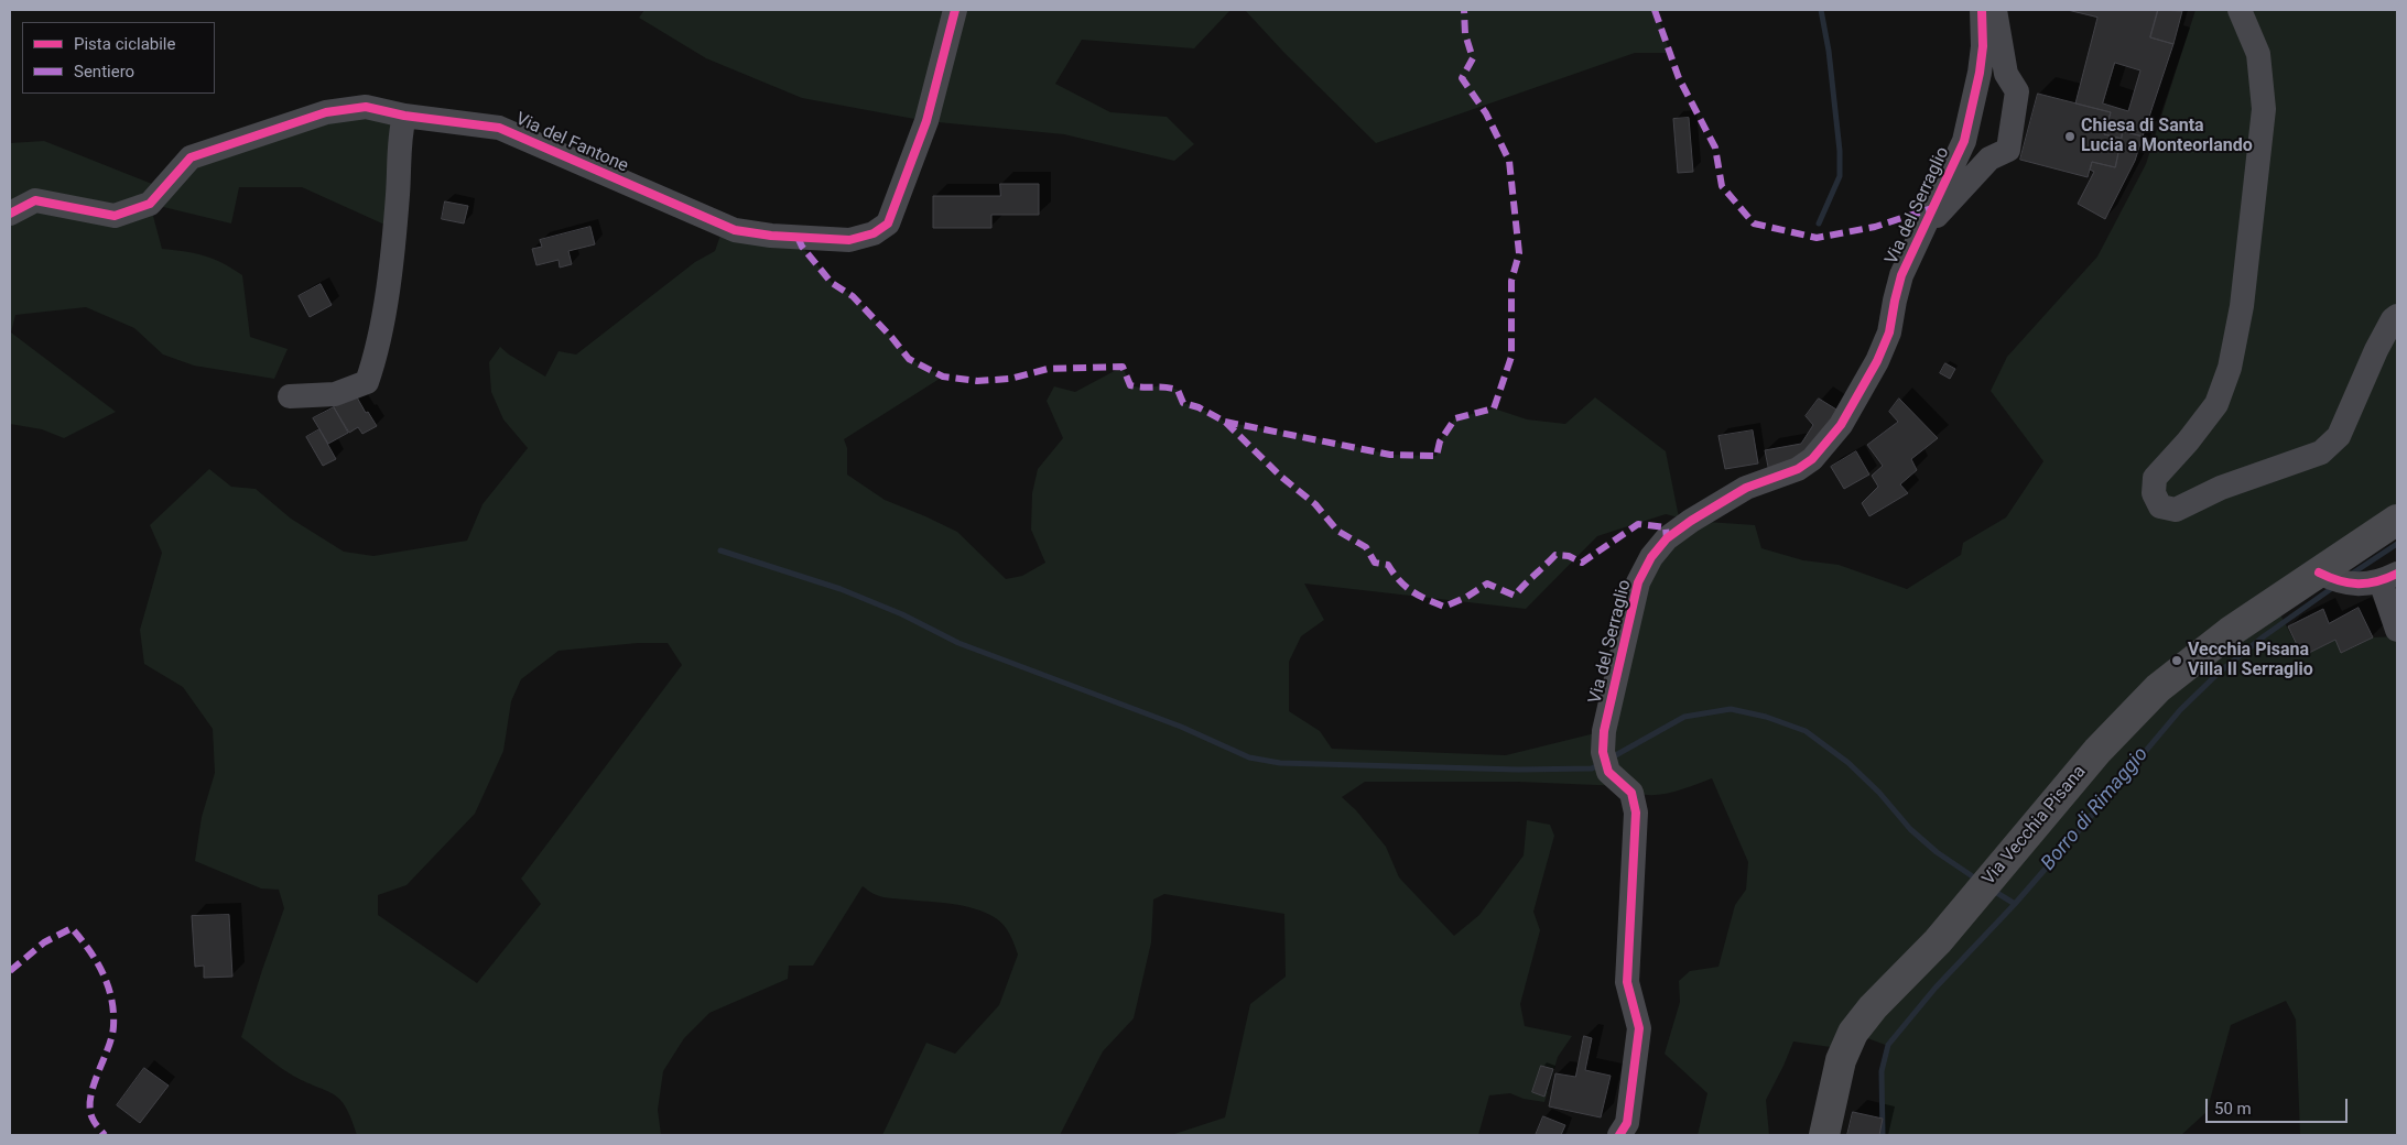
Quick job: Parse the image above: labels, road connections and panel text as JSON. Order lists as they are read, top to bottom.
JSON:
{
  "streets": {
    "main road": ["Via Vecchia Pisana"],
    "street": ["Via del Fantone", "Via del Serraglio"]
  },
  "water": ["Borro di Rimaggio"],
  "places": ["Chiesa di Santa Lucia a Monteorlando", "Vecchia Pisana Villa Il Serraglio"],
  "legend": ["Pista ciclabile", "Sentiero"],
  "scale_bar": "50 m"
}
